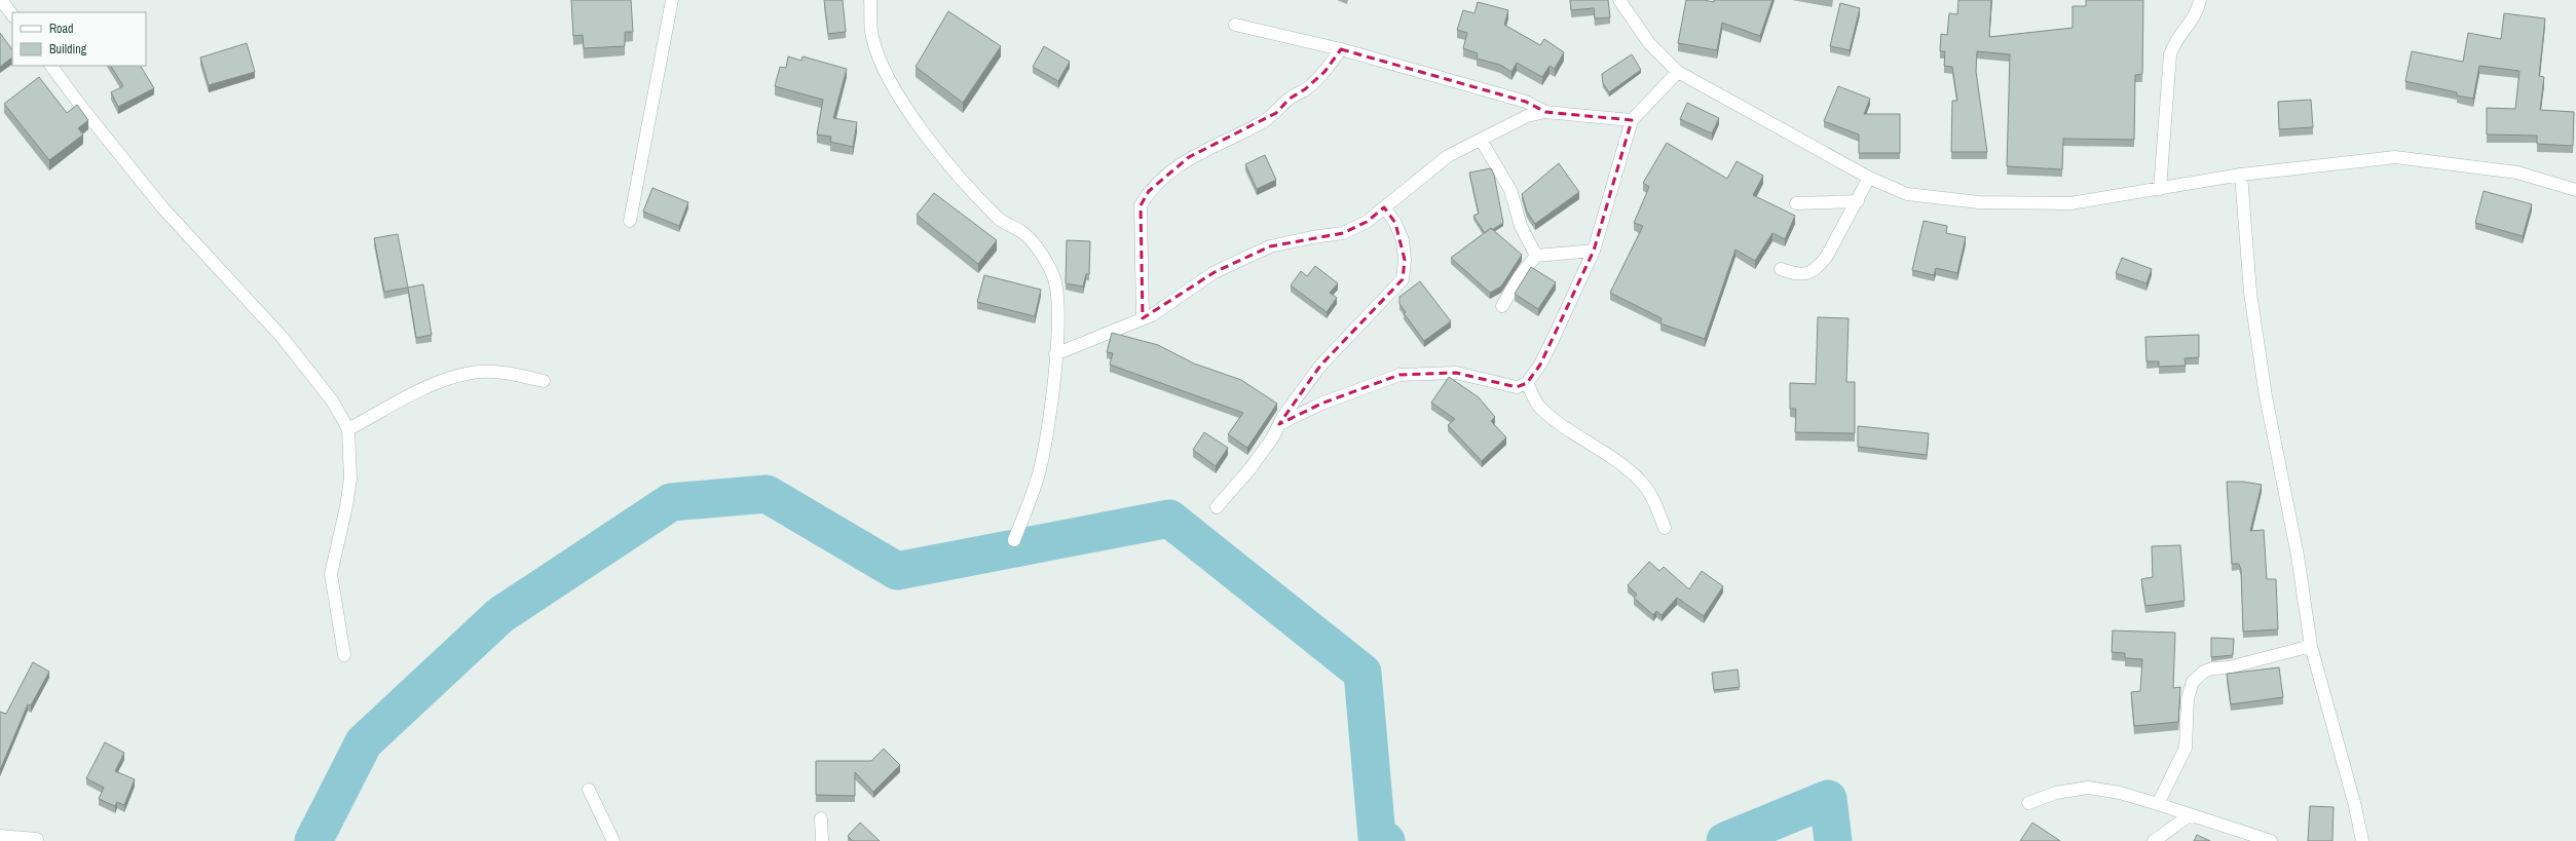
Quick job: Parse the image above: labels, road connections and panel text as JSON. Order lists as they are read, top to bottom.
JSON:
{
  "legend": ["Road", "Building"]
}
